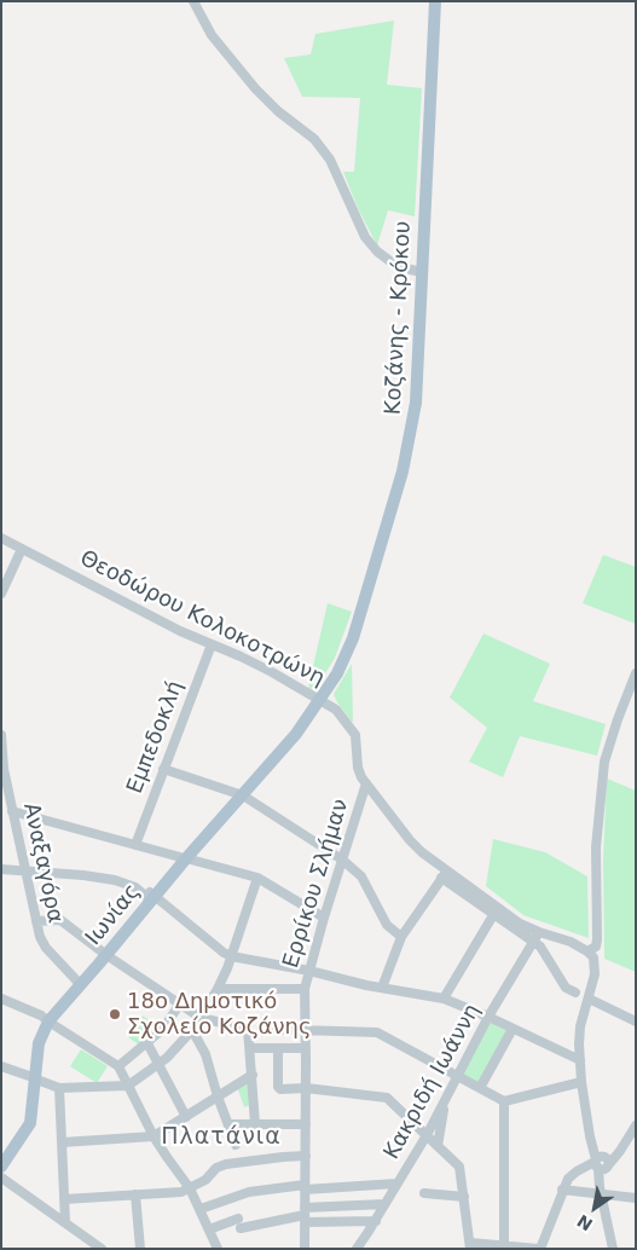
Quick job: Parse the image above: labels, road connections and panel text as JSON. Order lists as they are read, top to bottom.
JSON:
{
  "streets": {
    "main road": ["Κοζάνης - Κρόκου", "Ιωνίας"],
    "street": [
      "Θεοδώρου Κολοκοτρώνη",
      "Εμπεδοκλή",
      "Αναξαγόρα",
      "Ερρίκου Σλήμαν",
      "Κακριδή Ιωάννη"
    ]
  },
  "crossings": [
    ["Κοζάνης - Κρόκου", "Θεοδώρου Κολοκοτρώνη"],
    ["Κοζάνης - Κρόκου", "Ιωνίας"],
    ["Θεοδώρου Κολοκοτρώνη", "Εμπεδοκλή"],
    ["Θεοδώρου Κολοκοτρώνη", "Ερρίκου Σλήμαν"],
    ["Θεοδώρου Κολοκοτρώνη", "Ιωνίας"],
    ["Θεοδώρου Κολοκοτρώνη", "Κακριδή Ιωάννη"],
    ["Αναξαγόρα", "Ιωνίας"]
  ],
  "districts": ["Πλατάνια"],
  "places": ["18ο Δημοτικό Σχολείο Κοζάνης"],
  "north": "bottom left"
}
